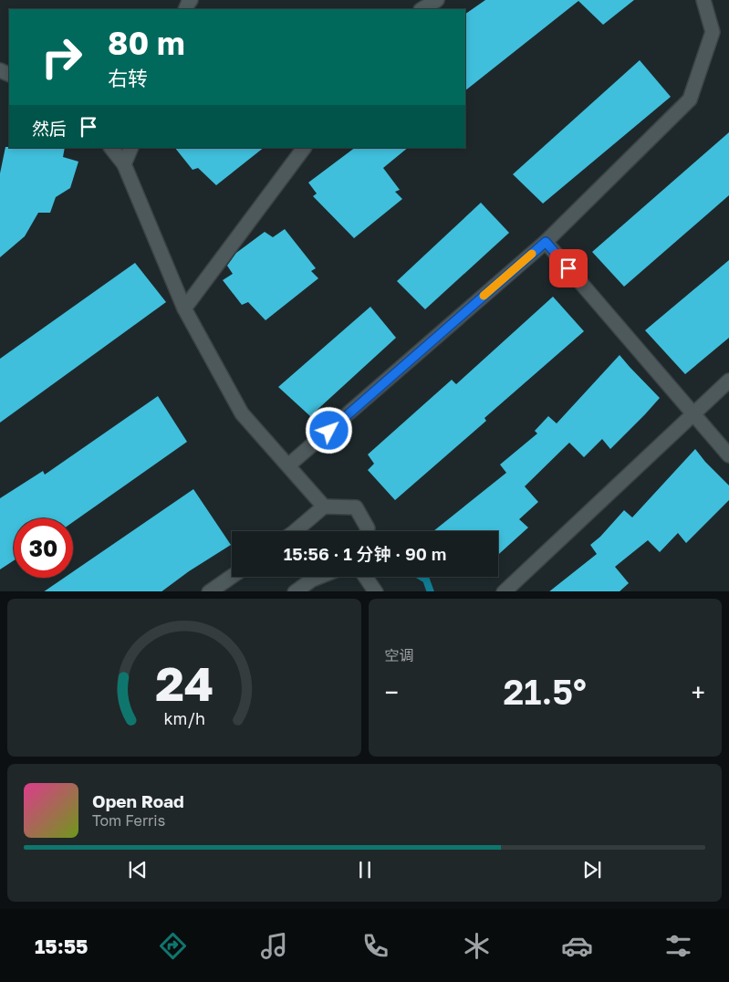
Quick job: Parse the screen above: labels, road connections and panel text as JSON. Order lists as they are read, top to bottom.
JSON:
{
  "page": {
    "turn": ["80 m", "右转"],
    "then": "然后",
    "limit": "30",
    "trip": "15:56 · 1 分钟 · 90 m",
    "tile": "空调",
    "heat": ["−", "21.5°", "+"],
    "song": ["Open Road", "Tom Ferris"],
    "tabs": "15:55",
    "gauge": ["24", "km/h"]
  }
}
